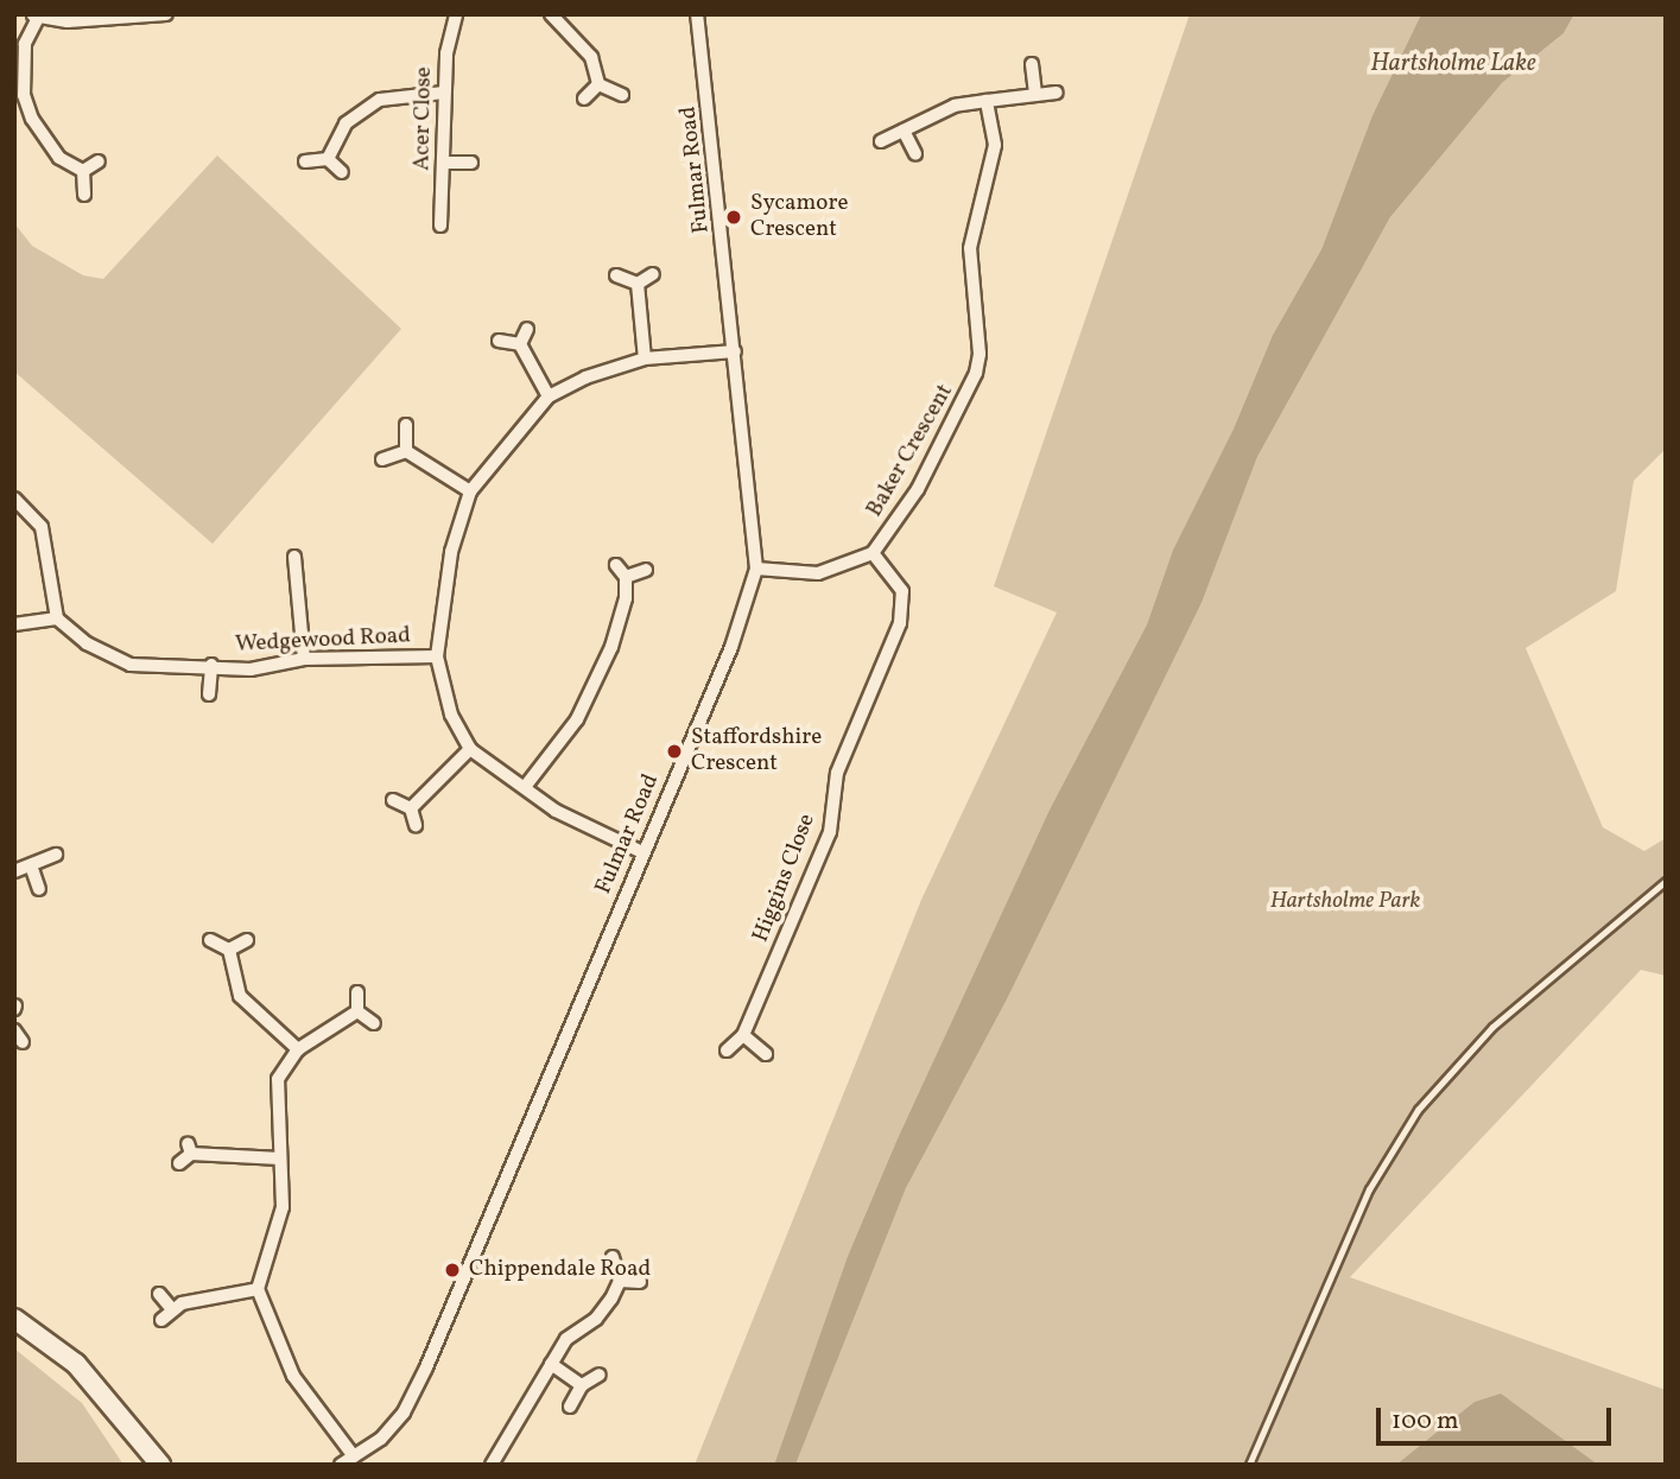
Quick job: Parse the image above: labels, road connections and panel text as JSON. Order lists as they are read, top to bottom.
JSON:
{
  "streets": {
    "street": [
      "Acer Close",
      "Fulmar Road",
      "Baker Crescent",
      "Wedgewood Road",
      "Higgins Close"
    ]
  },
  "crossings": [
    ["Fulmar Road", "Baker Crescent"],
    ["Baker Crescent", "Higgins Close"]
  ],
  "water": ["Hartsholme Lake"],
  "parks": ["Hartsholme Park"],
  "places": ["Sycamore Crescent", "Staffordshire Crescent", "Chippendale Road"],
  "scale_bar": "100 m"
}
